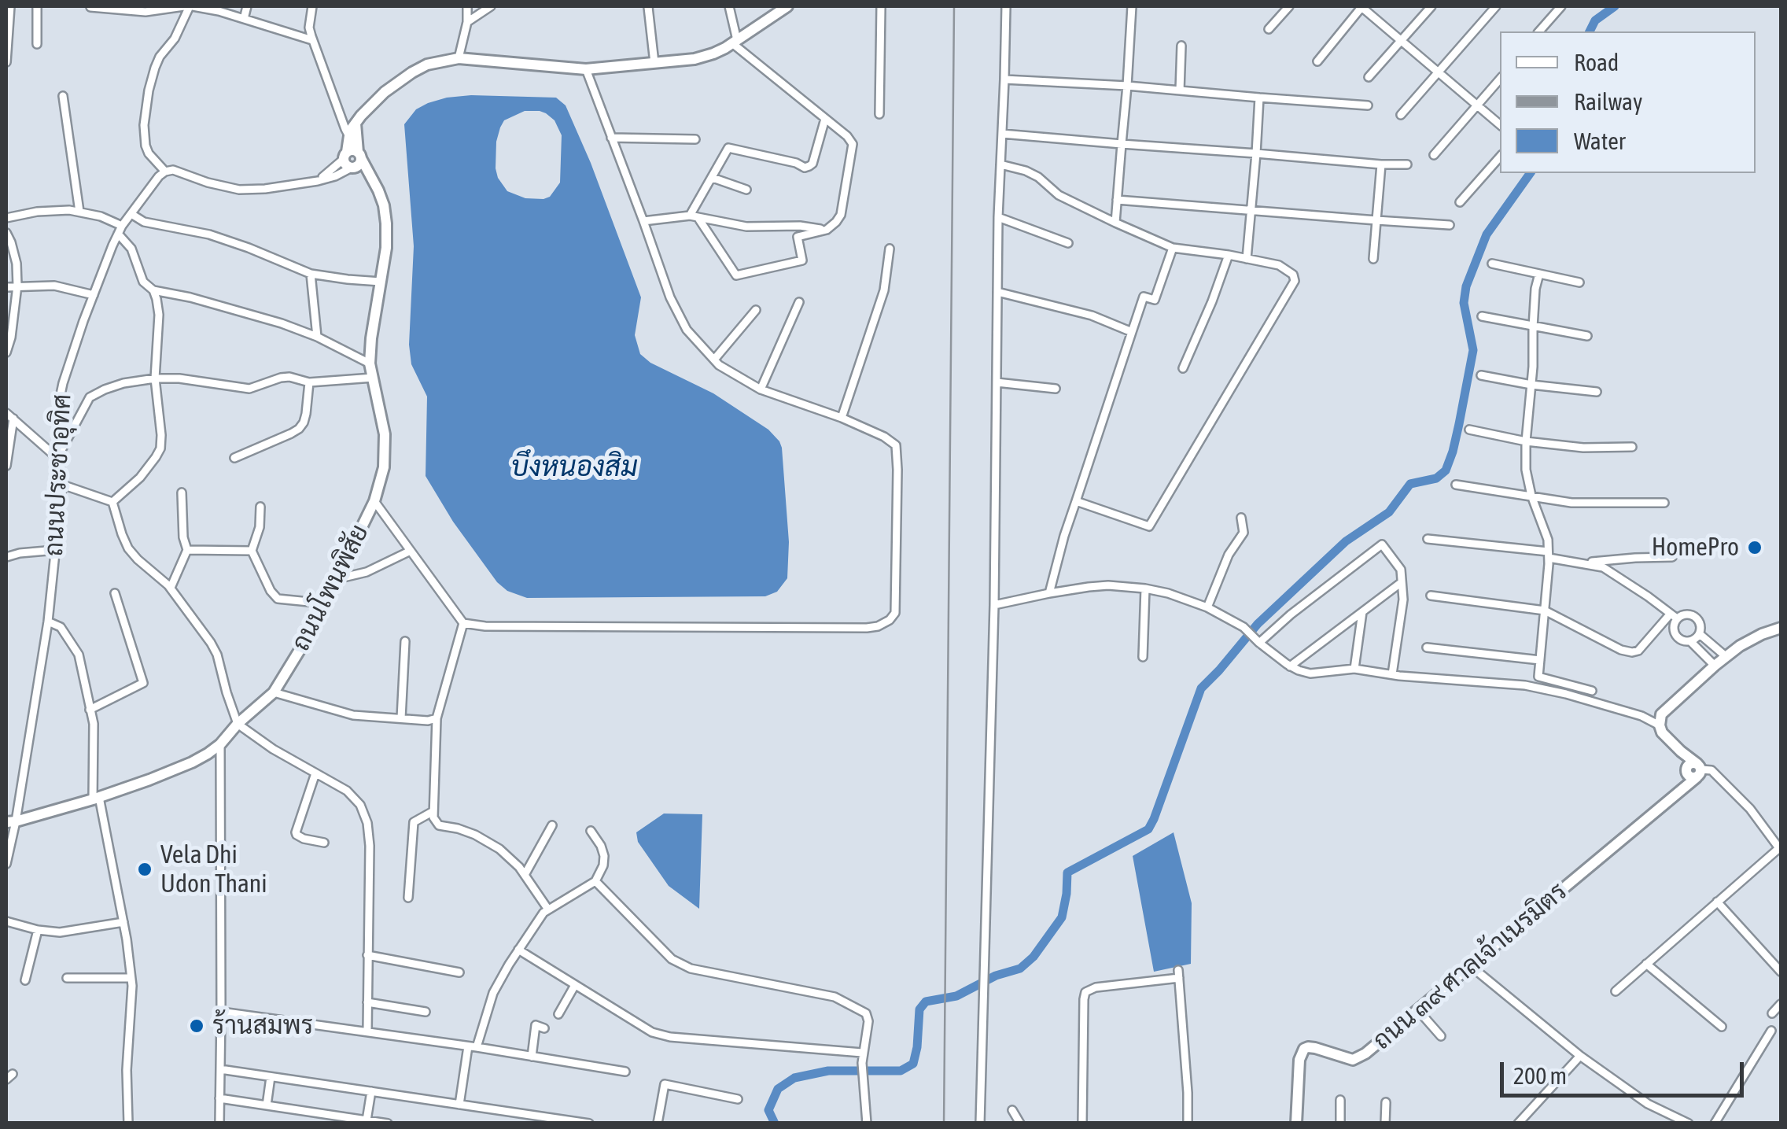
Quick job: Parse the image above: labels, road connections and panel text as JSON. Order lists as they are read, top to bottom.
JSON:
{
  "streets": {
    "street": ["ถนนประชาอุทิศ", "ถนนโพนพิสัย", "ถนน ๓๙ ศาลเจ้าเนรมิตร"]
  },
  "crossings": [
    ["ถนนประชาอุทิศ", "ถนนโพนพิสัย"]
  ],
  "water": ["บึงหนองสิม"],
  "places": ["HomePro", "Vela Dhi Udon Thani", "ร้านสมพร"],
  "legend": ["Road", "Railway", "Water"],
  "scale_bar": "200 m"
}
